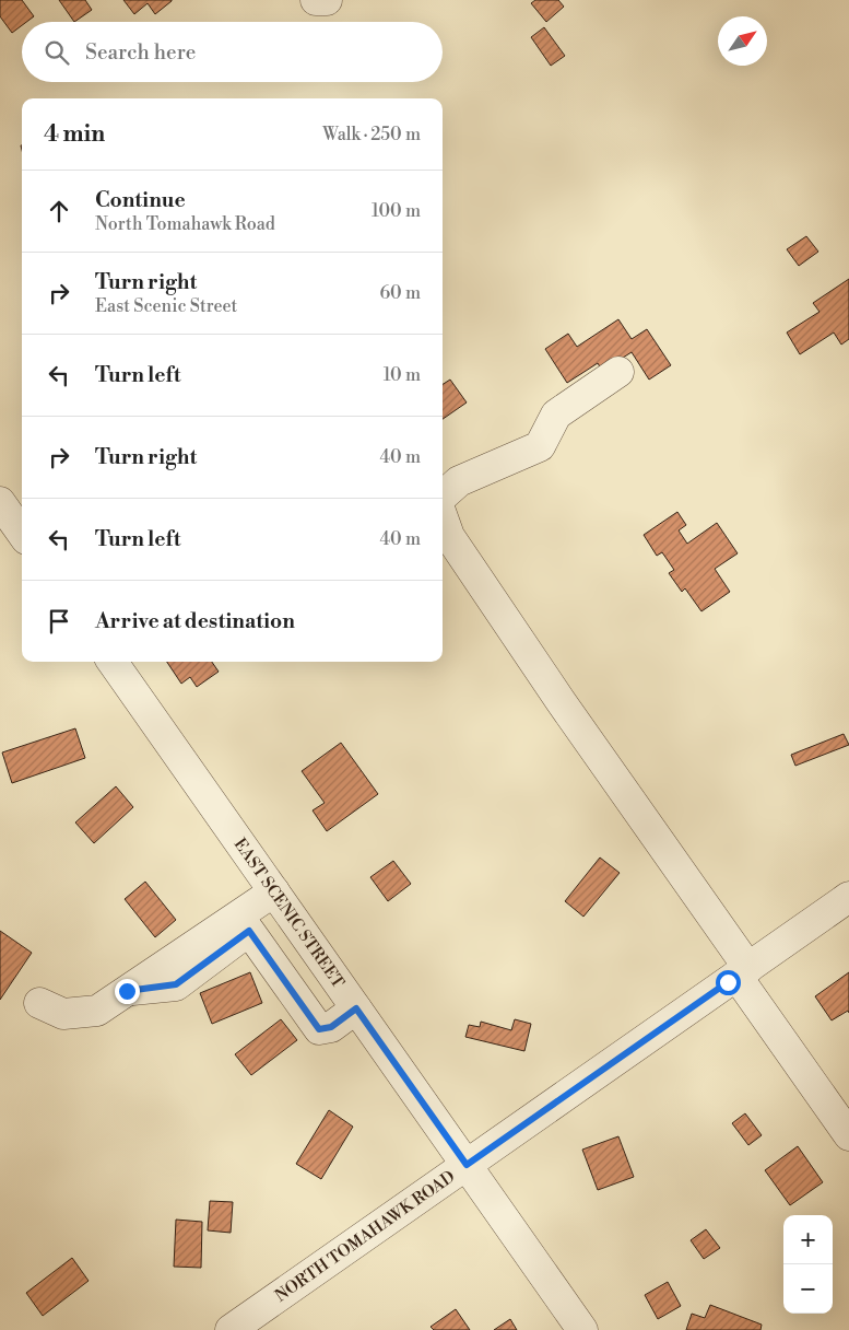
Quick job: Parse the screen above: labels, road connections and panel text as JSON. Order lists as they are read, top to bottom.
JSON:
{
  "streets": {
    "street": ["EAST SCENIC STREET", "NORTH TOMAHAWK ROAD"]
  },
  "crossings": [
    ["EAST SCENIC STREET", "NORTH TOMAHAWK ROAD"]
  ],
  "north": "top right",
  "page": {
    "search": "Search here",
    "heading": ["4 min", "Walk · 250 m"],
    "list": [
      ["Continue", "North Tomahawk Road", "100 m"],
      ["Turn right", "East Scenic Street", "60 m"],
      ["Turn left", "10 m"],
      ["Turn right", "40 m"],
      ["Turn left", "40 m"],
      "Arrive at destination"
    ],
    "map_buttons": ["+", "−"]
  }
}
